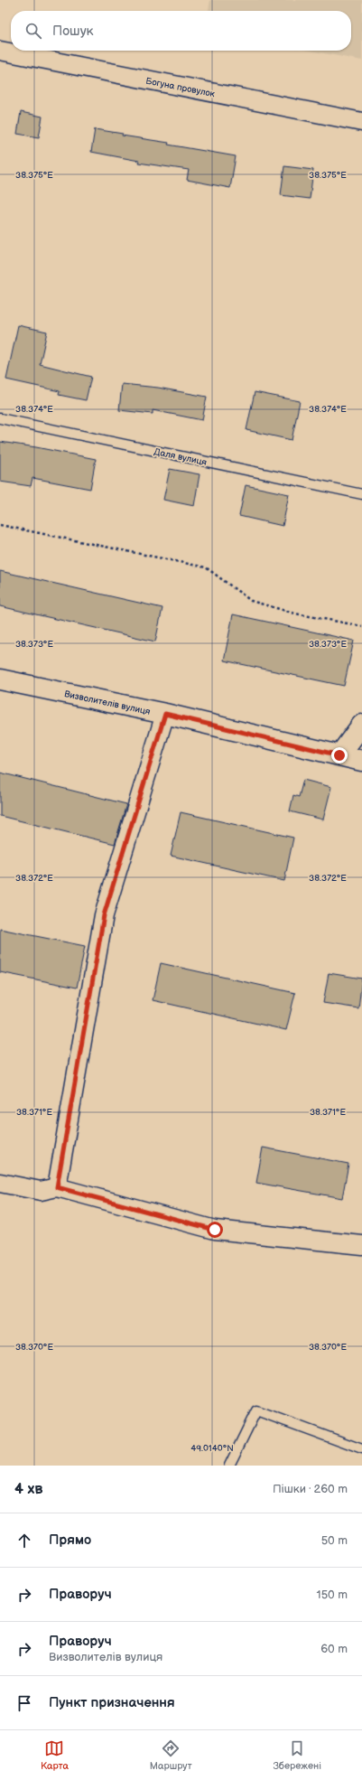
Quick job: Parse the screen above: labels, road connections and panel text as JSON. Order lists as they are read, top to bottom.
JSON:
{
  "streets": {
    "street": ["Богуна провулок", "Визволителів вулиця"],
    "lane": ["Даля вулиця"]
  },
  "page": {
    "search": "Пошук",
    "heading": ["4 хв", "Пішки · 260 m"],
    "list": [
      ["Прямо", "50 m"],
      ["Праворуч", "150 m"],
      ["Праворуч", "Визволителів вулиця", "60 m"],
      "Пункт призначення"
    ],
    "nav": ["Карта", "Маршрут", "Збережені"]
  },
  "coordinates": [
    "38.375°E",
    "38.374°E",
    "38.373°E",
    "38.372°E",
    "38.371°E",
    "38.370°E",
    "49.0140°N"
  ]
}
